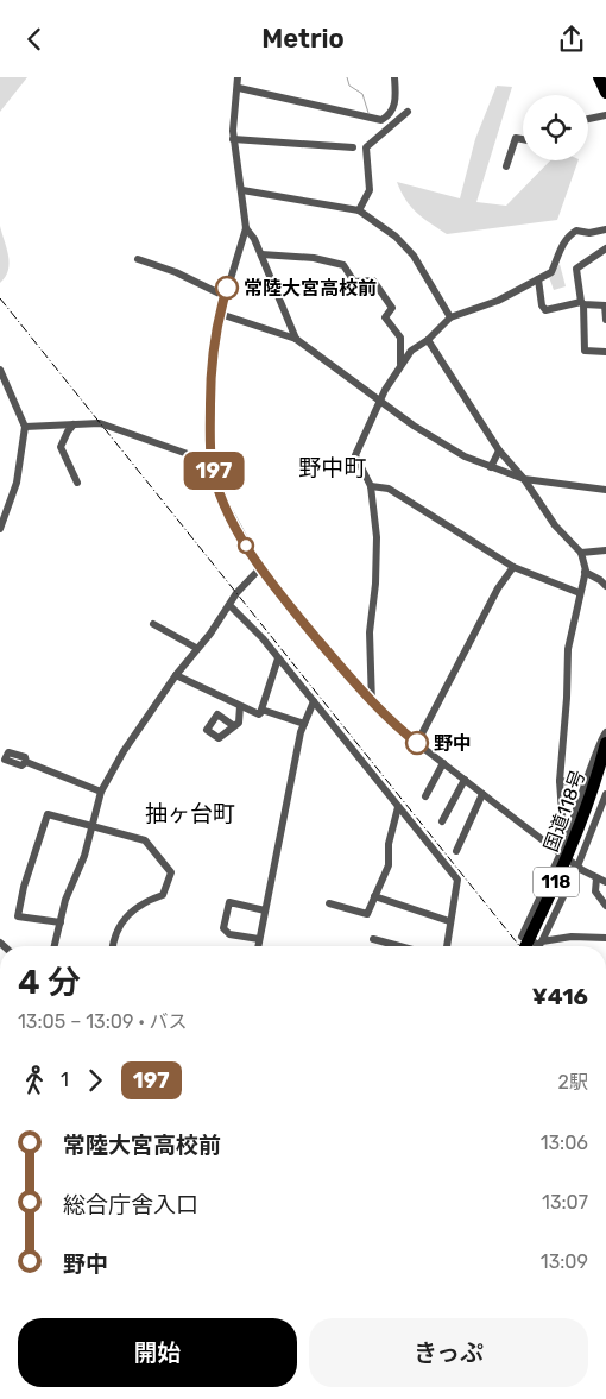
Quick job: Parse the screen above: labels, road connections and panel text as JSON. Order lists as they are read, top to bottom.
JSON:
{
  "streets": {
    "highway": ["国道118号", "118"]
  },
  "districts": ["野中町", "抽ヶ台町"],
  "places": ["常陸大宮高校前", "野中"],
  "lines": ["bus line 197"],
  "page": {
    "header": "Metrio",
    "on_map": "197",
    "heading": ["4 分", "13:05 – 13:09 · バス", "¥416"],
    "legs": ["1", "197", "2駅"],
    "list": [
      {
        "name": "常陸大宮高校前",
        "value": "13:06"
      },
      {
        "name": "総合庁舎入口",
        "value": "13:07"
      },
      {
        "name": "野中",
        "value": "13:09"
      }
    ],
    "buttons": ["開始", "きっぷ"]
  }
}
